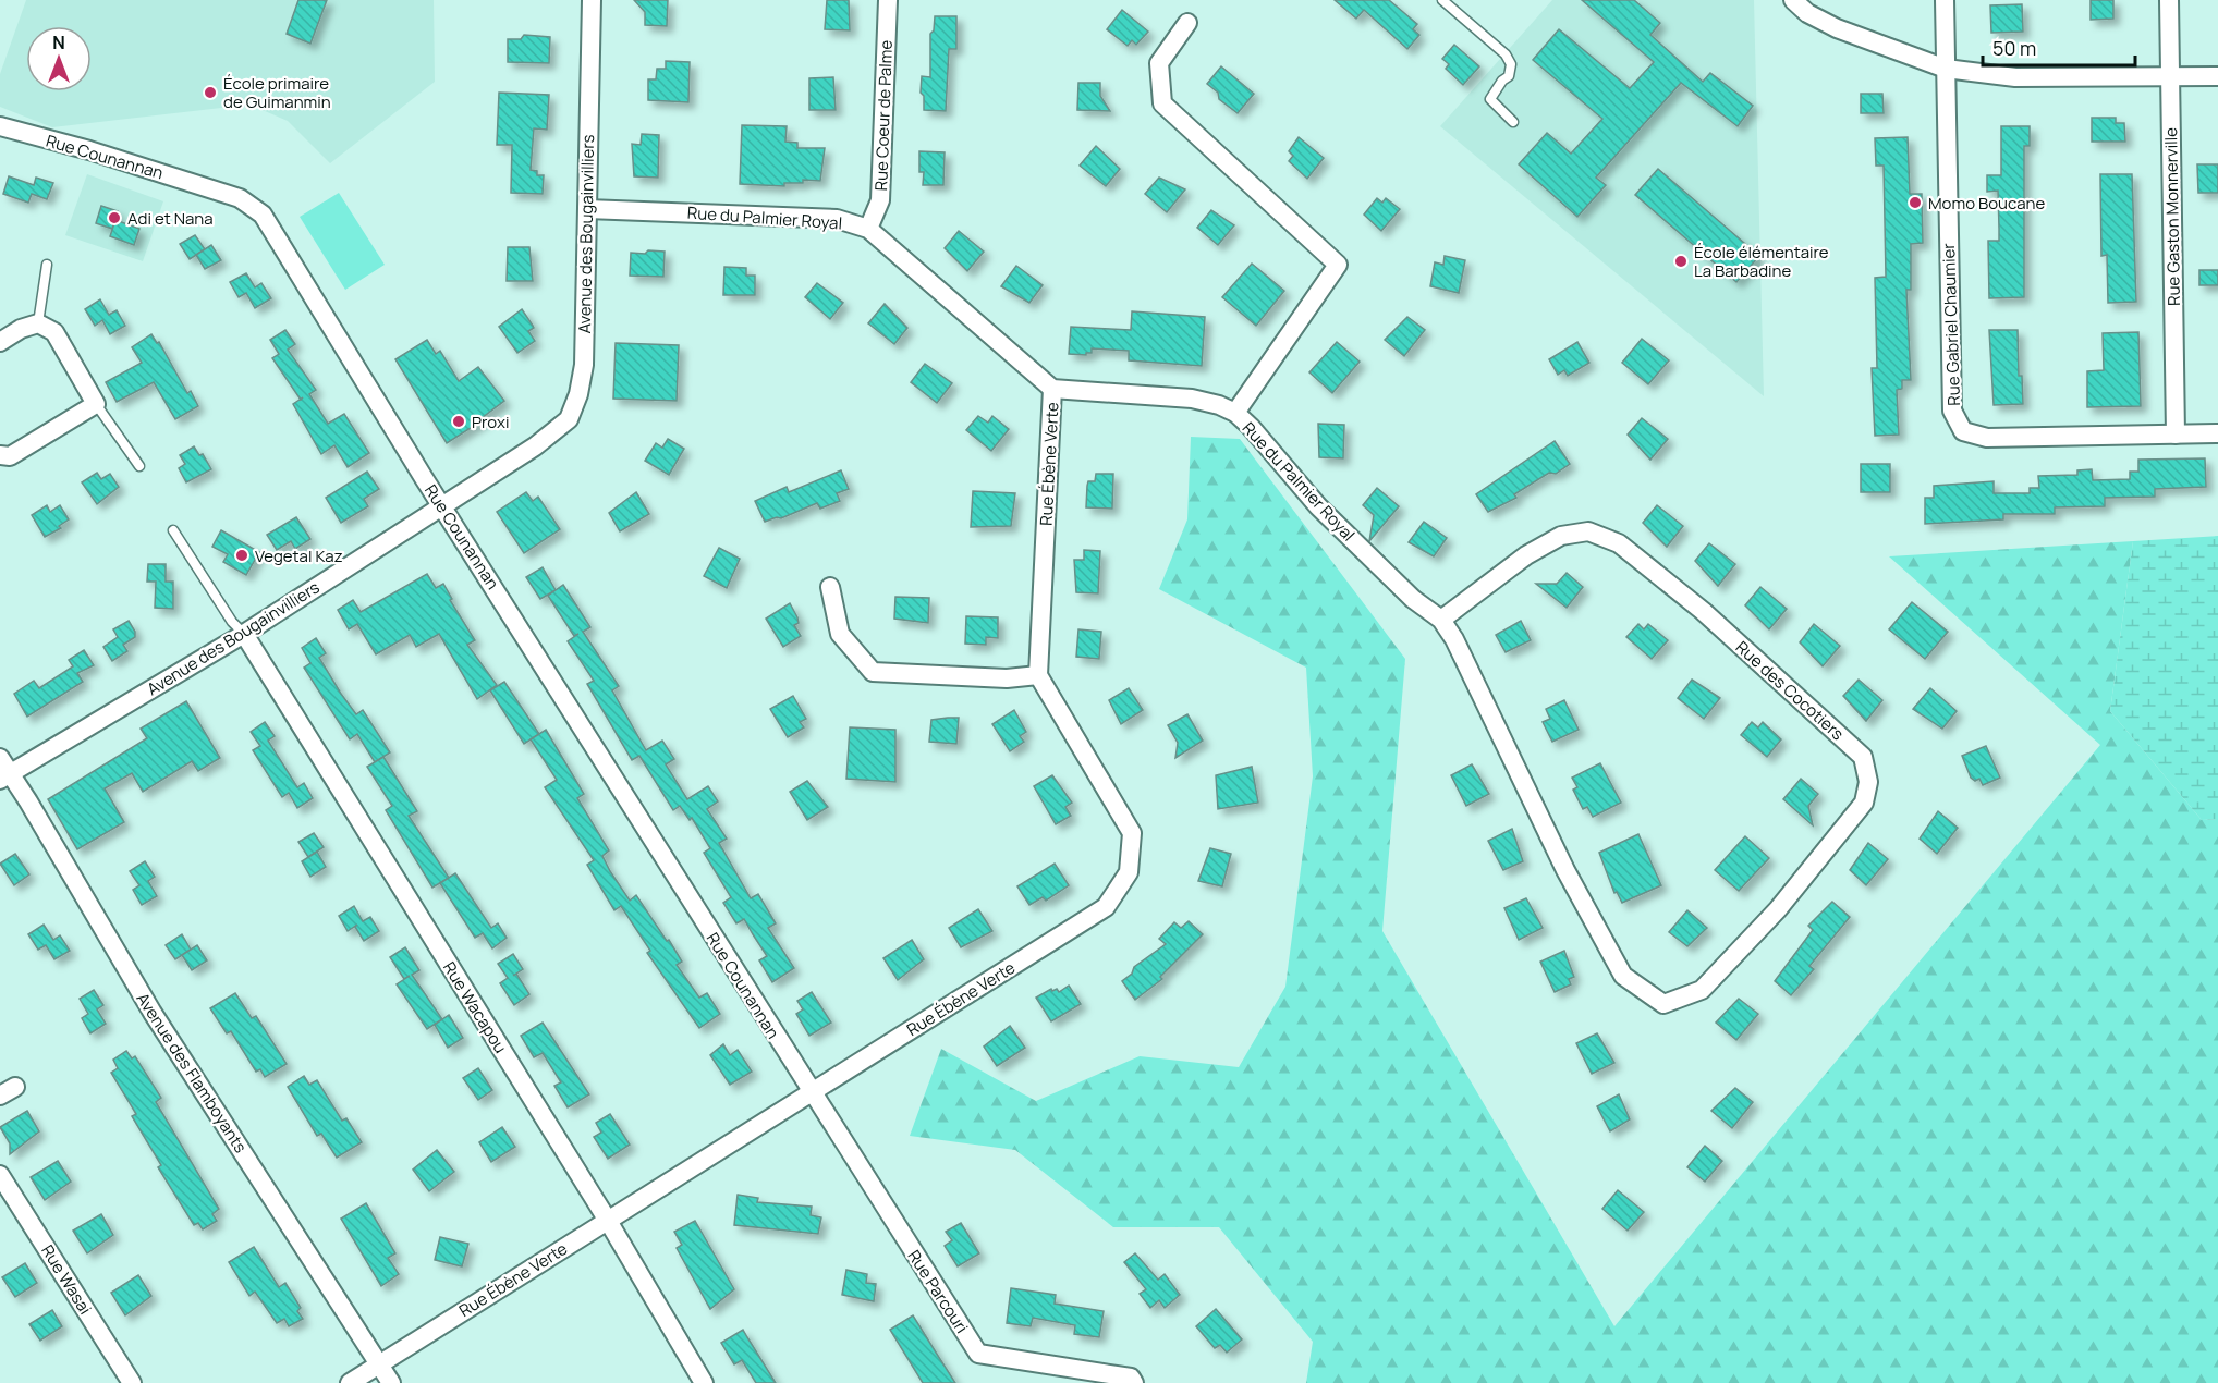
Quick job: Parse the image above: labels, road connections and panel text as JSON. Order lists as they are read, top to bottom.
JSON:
{
  "streets": {
    "street": [
      "Rue Coeur de Palme",
      "Rue Counannan",
      "Rue Gaston Monnerville",
      "Rue du Palmier Royal",
      "Avenue des Bougainvilliers",
      "Rue Gabriel Chaumier",
      "Rue Ébène Verte",
      "Rue des Cocotiers",
      "Rue Wacapou",
      "Avenue des Flamboyants",
      "Rue Wasai",
      "Rue Parcouri"
    ]
  },
  "crossings": [
    ["Rue Coeur de Palme", "Rue du Palmier Royal"],
    ["Rue Counannan", "Avenue des Bougainvilliers"],
    ["Rue Counannan", "Rue Ébène Verte"],
    ["Rue Counannan", "Rue Parcouri"],
    ["Rue Gaston Monnerville", "Rue Gabriel Chaumier"],
    ["Rue du Palmier Royal", "Avenue des Bougainvilliers"],
    ["Rue du Palmier Royal", "Rue Ébène Verte"],
    ["Rue du Palmier Royal", "Rue des Cocotiers"],
    ["Avenue des Bougainvilliers", "Rue Wacapou"],
    ["Avenue des Bougainvilliers", "Avenue des Flamboyants"],
    ["Rue Ébène Verte", "Rue Wacapou"],
    ["Rue Ébène Verte", "Avenue des Flamboyants"],
    ["Rue Ébène Verte", "Rue Parcouri"]
  ],
  "places": [
    "École primaire de Guimanmin",
    "Momo Boucane",
    "Adi et Nana",
    "École élémentaire La Barbadine",
    "Proxi",
    "Vegetal Kaz"
  ],
  "scale_bar": "50 m",
  "north": "top"
}
